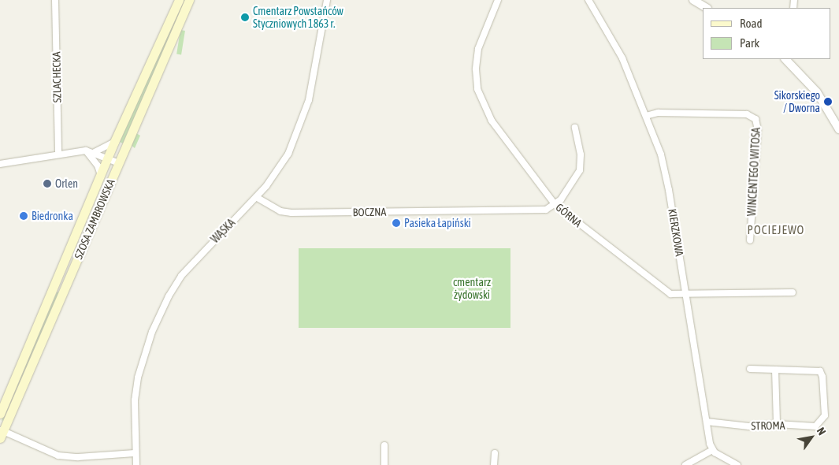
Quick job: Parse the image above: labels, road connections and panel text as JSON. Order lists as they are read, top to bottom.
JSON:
{
  "streets": {
    "main road": ["SZOSA ZAMBROWSKA"],
    "street": [
      "SZLACHECKA",
      "WINCENTEGO WITOSA",
      "BOCZNA",
      "GÓRNA",
      "WĄSKA",
      "KIERZKOWA",
      "STROMA"
    ]
  },
  "crossings": [
    ["WINCENTEGO WITOSA", "KIERZKOWA"],
    ["BOCZNA", "GÓRNA"],
    ["BOCZNA", "WĄSKA"],
    ["GÓRNA", "KIERZKOWA"],
    ["KIERZKOWA", "STROMA"]
  ],
  "districts": ["POCIEJEWO"],
  "parks": ["cmentarz żydowski"],
  "places": [
    "Cmentarz Powstańców Styczniowych 1863 r.",
    "Sikorskiego / Dworna",
    "Orlen",
    "Biedronka",
    "Pasieka Łapiński"
  ],
  "legend": ["Road", "Park"],
  "north": "top right"
}
